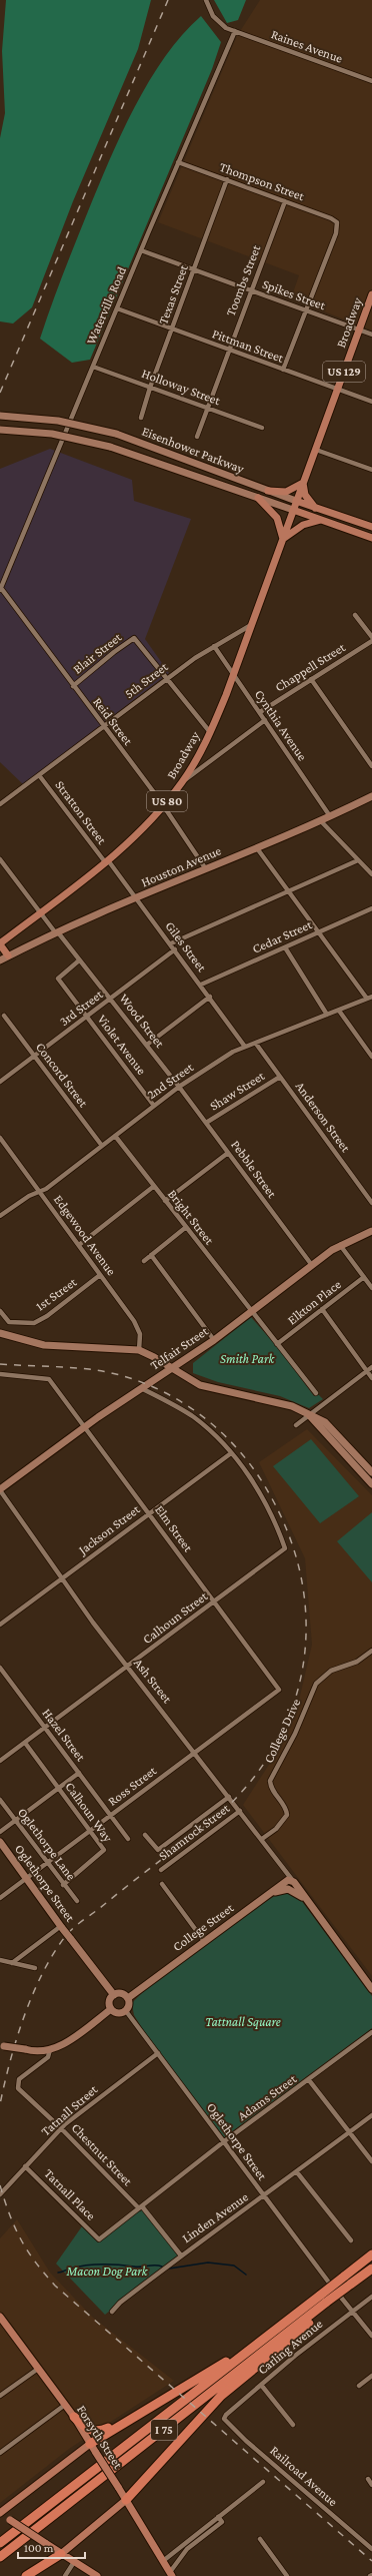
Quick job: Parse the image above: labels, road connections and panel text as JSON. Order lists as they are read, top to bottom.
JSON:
{
  "streets": {
    "highway": ["I 75"],
    "main road": [
      "Broadway",
      "US 129",
      "Eisenhower Parkway",
      "US 80",
      "Forsyth Street"
    ],
    "street": [
      "Raines Avenue",
      "Thompson Street",
      "Toombs Street",
      "Texas Street",
      "Spikes Street",
      "Waterville Road",
      "Pittman Street",
      "Holloway Street",
      "Blair Street",
      "Chappell Street",
      "5th Street",
      "Reid Street",
      "Cynthia Avenue",
      "Stratton Street",
      "Houston Avenue",
      "Cedar Street",
      "Giles Street",
      "3rd Street",
      "Wood Street",
      "Violet Avenue",
      "Concord Street",
      "2nd Street",
      "Shaw Street",
      "Anderson Street",
      "Pebble Street",
      "Bright Street",
      "Edgewood Avenue",
      "1st Street",
      "Elkton Place",
      "Telfair Street",
      "Elm Street",
      "Jackson Street",
      "Calhoun Street",
      "Ash Street",
      "College Drive",
      "Hazel Street",
      "Ross Street",
      "Calhoun Way",
      "Shamrock Street",
      "Oglethorpe Lane",
      "Oglethorpe Street",
      "College Street",
      "Adams Street",
      "Tatnall Street",
      "Chestnut Street",
      "Tatnall Place",
      "Linden Avenue",
      "Carling Avenue",
      "Railroad Avenue"
    ]
  },
  "crossings": [
    ["Raines Avenue", "Waterville Road"],
    ["Thompson Street", "Toombs Street"],
    ["Thompson Street", "Texas Street"],
    ["Thompson Street", "Spikes Street"],
    ["Thompson Street", "Waterville Road"],
    ["Toombs Street", "Spikes Street"],
    ["Toombs Street", "Pittman Street"],
    ["Toombs Street", "Holloway Street"],
    ["Texas Street", "Spikes Street"],
    ["Texas Street", "Pittman Street"],
    ["Texas Street", "Holloway Street"],
    ["Spikes Street", "Waterville Road"],
    ["Spikes Street", "Broadway"],
    ["Waterville Road", "Pittman Street"],
    ["Waterville Road", "Holloway Street"],
    ["Waterville Road", "Reid Street"],
    ["Broadway", "Pittman Street"],
    ["Broadway", "US 129"],
    ["Broadway", "5th Street"],
    ["Broadway", "Reid Street"],
    ["Broadway", "Cynthia Avenue"],
    ["Broadway", "US 80"],
    ["Broadway", "Stratton Street"],
    ["Broadway", "Giles Street"],
    ["Broadway", "Wood Street"],
    ["US 129", "Eisenhower Parkway"],
    ["US 129", "US 80"],
    ["Eisenhower Parkway", "US 80"],
    ["Blair Street", "5th Street"],
    ["Blair Street", "Reid Street"],
    ["Chappell Street", "Cynthia Avenue"],
    ["5th Street", "Reid Street"],
    ["5th Street", "Cynthia Avenue"],
    ["5th Street", "Stratton Street"],
    ["Reid Street", "Houston Avenue"],
    ["Cynthia Avenue", "Houston Avenue"],
    ["Stratton Street", "Giles Street"],
    ["Houston Avenue", "Giles Street"],
    ["Houston Avenue", "Wood Street"],
    ["Cedar Street", "Giles Street"],
    ["Giles Street", "3rd Street"],
    ["Giles Street", "2nd Street"],
    ["3rd Street", "Wood Street"],
    ["3rd Street", "Violet Avenue"],
    ["3rd Street", "Concord Street"],
    ["Wood Street", "Violet Avenue"],
    ["Wood Street", "2nd Street"],
    ["Wood Street", "Pebble Street"],
    ["Violet Avenue", "2nd Street"],
    ["Concord Street", "2nd Street"],
    ["2nd Street", "Anderson Street"],
    ["2nd Street", "Pebble Street"],
    ["2nd Street", "Bright Street"],
    ["2nd Street", "Edgewood Avenue"],
    ["Shaw Street", "Anderson Street"],
    ["Shaw Street", "Pebble Street"],
    ["Pebble Street", "Telfair Street"],
    ["Bright Street", "Elkton Place"],
    ["Bright Street", "Telfair Street"],
    ["Edgewood Avenue", "1st Street"],
    ["Telfair Street", "Elm Street"],
    ["Telfair Street", "Ash Street"],
    ["Elm Street", "Jackson Street"],
    ["Elm Street", "Calhoun Street"],
    ["Elm Street", "Ross Street"],
    ["Jackson Street", "Calhoun Street"],
    ["Jackson Street", "Ash Street"],
    ["Calhoun Street", "Ash Street"],
    ["Calhoun Street", "Hazel Street"],
    ["Calhoun Street", "Calhoun Way"],
    ["Ash Street", "College Drive"],
    ["Ash Street", "Ross Street"],
    ["Ash Street", "Shamrock Street"],
    ["Ash Street", "College Street"],
    ["Hazel Street", "Ross Street"],
    ["Ross Street", "Calhoun Way"],
    ["Ross Street", "Oglethorpe Lane"],
    ["Ross Street", "Oglethorpe Street"],
    ["Calhoun Way", "Oglethorpe Lane"],
    ["Oglethorpe Street", "College Street"],
    ["Oglethorpe Street", "Adams Street"],
    ["Oglethorpe Street", "Tatnall Street"],
    ["Oglethorpe Street", "Linden Avenue"],
    ["Oglethorpe Street", "Carling Avenue"],
    ["Adams Street", "Chestnut Street"],
    ["Adams Street", "Tatnall Place"],
    ["Tatnall Street", "Chestnut Street"],
    ["Tatnall Street", "Tatnall Place"],
    ["Chestnut Street", "Linden Avenue"],
    ["Carling Avenue", "Railroad Avenue"]
  ],
  "parks": ["Smith Park", "Tattnall Square", "Macon Dog Park"],
  "scale_bar": "100 m"
}
